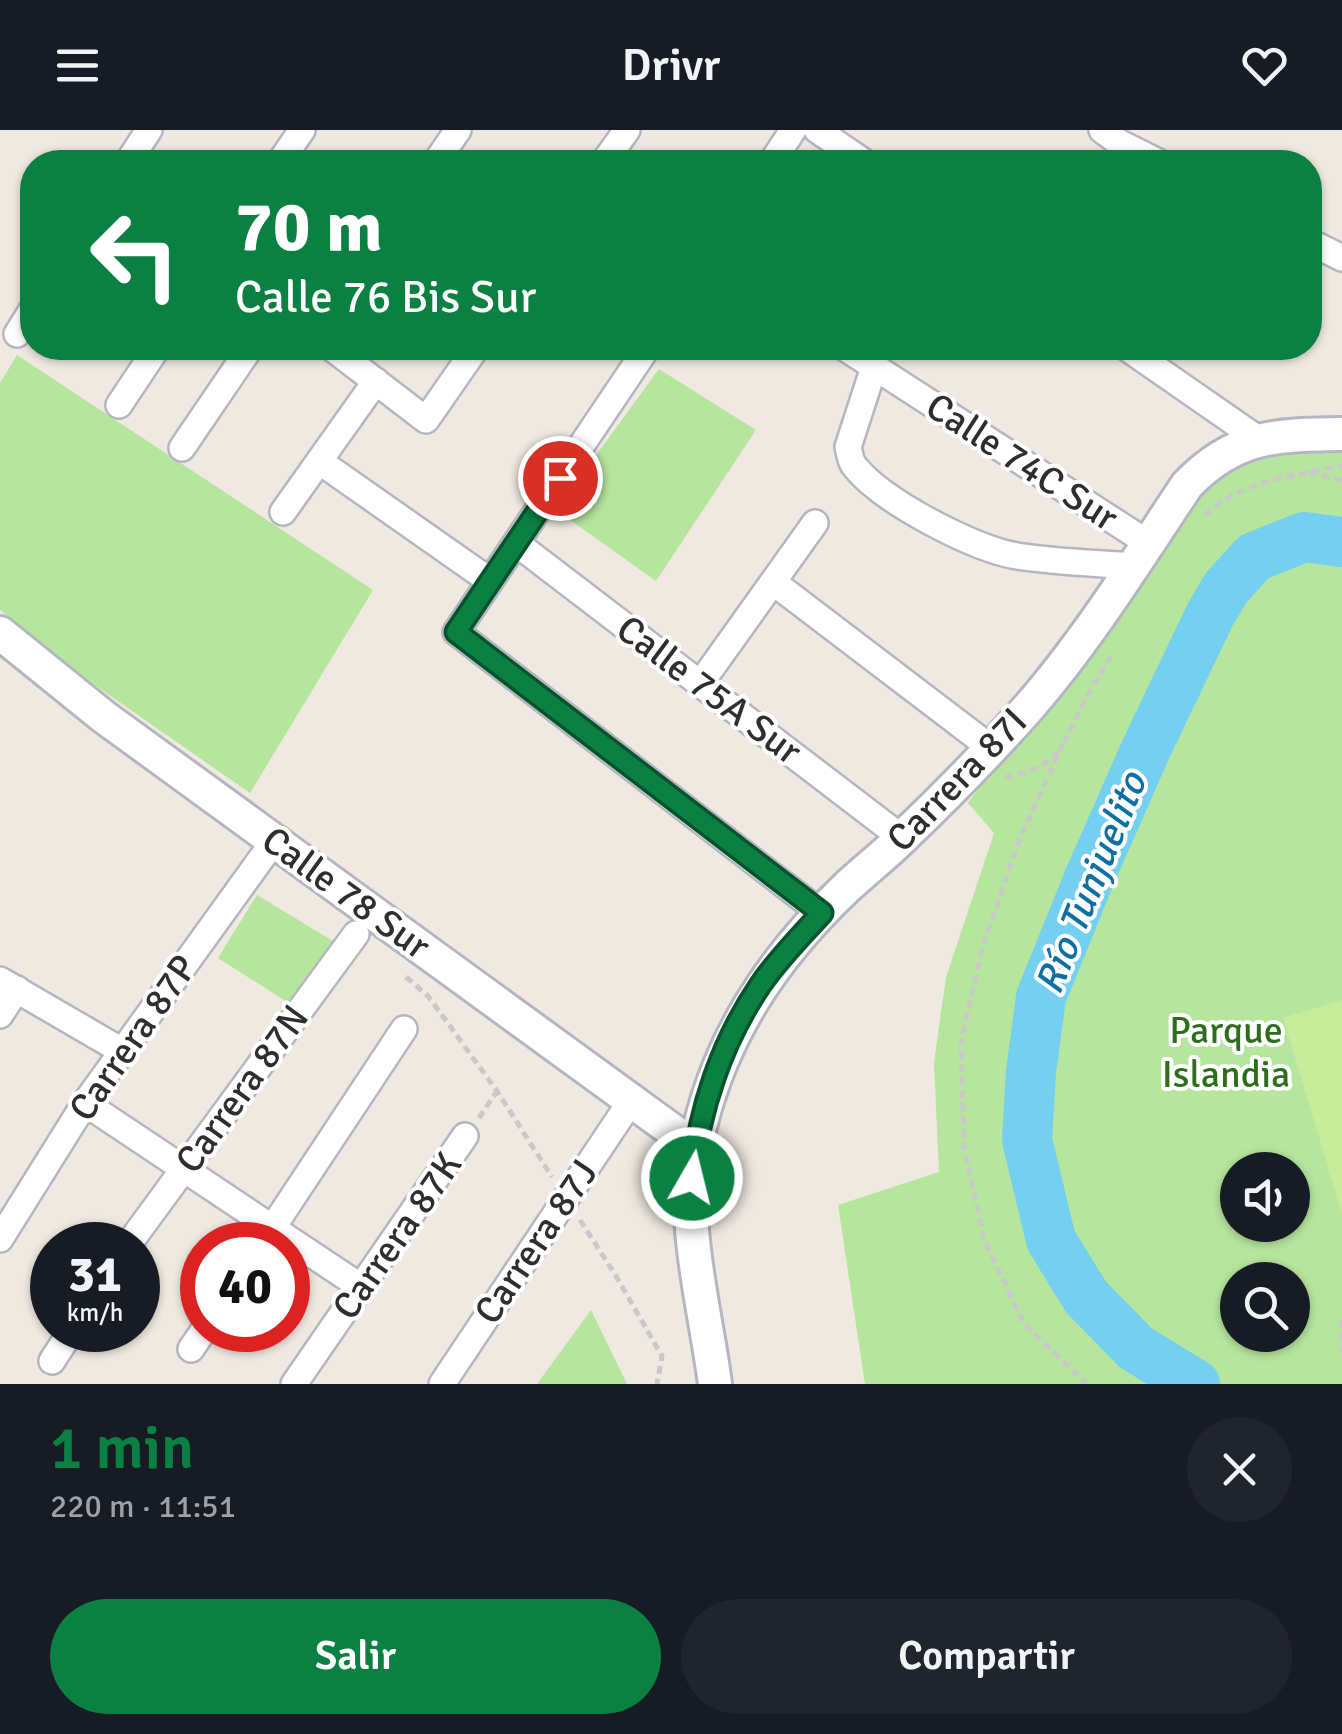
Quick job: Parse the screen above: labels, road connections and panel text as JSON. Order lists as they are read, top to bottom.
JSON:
{
  "streets": {
    "street": [
      "Calle 74C Sur",
      "Calle 75A Sur",
      "Carrera 87I",
      "Calle 78 Sur",
      "Carrera 87P",
      "Carrera 87N",
      "Carrera 87K",
      "Carrera 87J"
    ]
  },
  "crossings": [
    ["Calle 74C Sur", "Carrera 87I"],
    ["Calle 75A Sur", "Carrera 87I"],
    ["Carrera 87I", "Calle 78 Sur"],
    ["Calle 78 Sur", "Carrera 87P"],
    ["Calle 78 Sur", "Carrera 87J"]
  ],
  "water": ["Río Tunjuelito"],
  "parks": ["Parque Islandia"],
  "page": {
    "header": "Drivr",
    "turn": ["70 m", "Calle 76 Bis Sur"],
    "speed": "31 km/h",
    "limit": "40",
    "heading": ["1 min", "220 m · 11:51"],
    "buttons": ["Salir", "Compartir"]
  }
}
